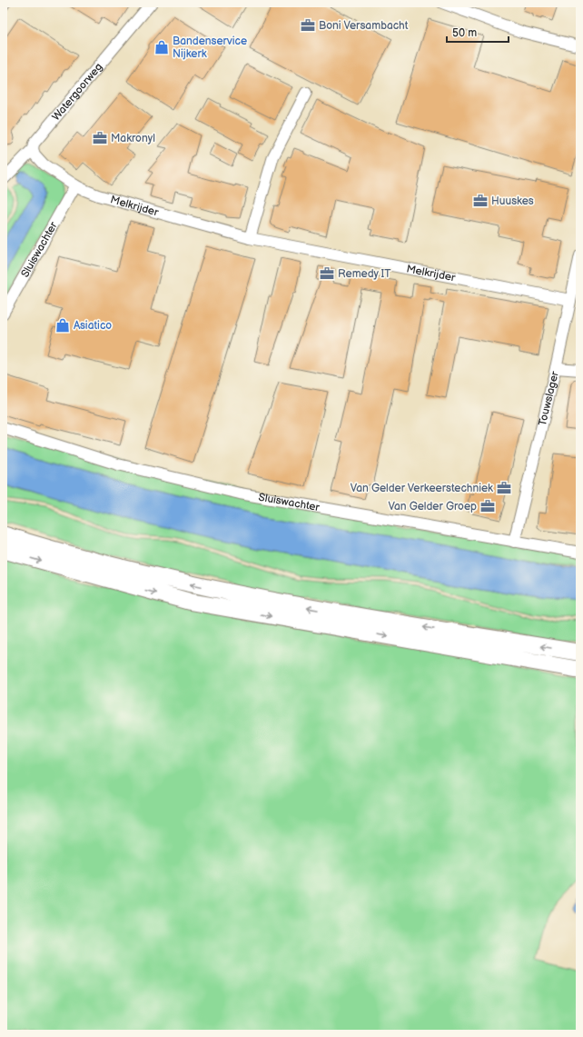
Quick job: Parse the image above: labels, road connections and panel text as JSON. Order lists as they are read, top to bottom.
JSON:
{
  "streets": {
    "street": [
      "Watergoorweg",
      "Melkrijder",
      "Sluiswachter",
      "Touwslager"
    ]
  },
  "crossings": [
    ["Watergoorweg", "Melkrijder"],
    ["Melkrijder", "Sluiswachter"],
    ["Melkrijder", "Touwslager"],
    ["Sluiswachter", "Touwslager"]
  ],
  "places": {
    "office": [
      "Boni Versambacht",
      "Makronyl",
      "Huuskes",
      "Remedy IT",
      "Van Gelder Verkeerstechniek",
      "Van Gelder Groep"
    ],
    "shop": ["Bandenservice Nijkerk", "Asiatico"]
  },
  "scale_bar": "50 m"
}
